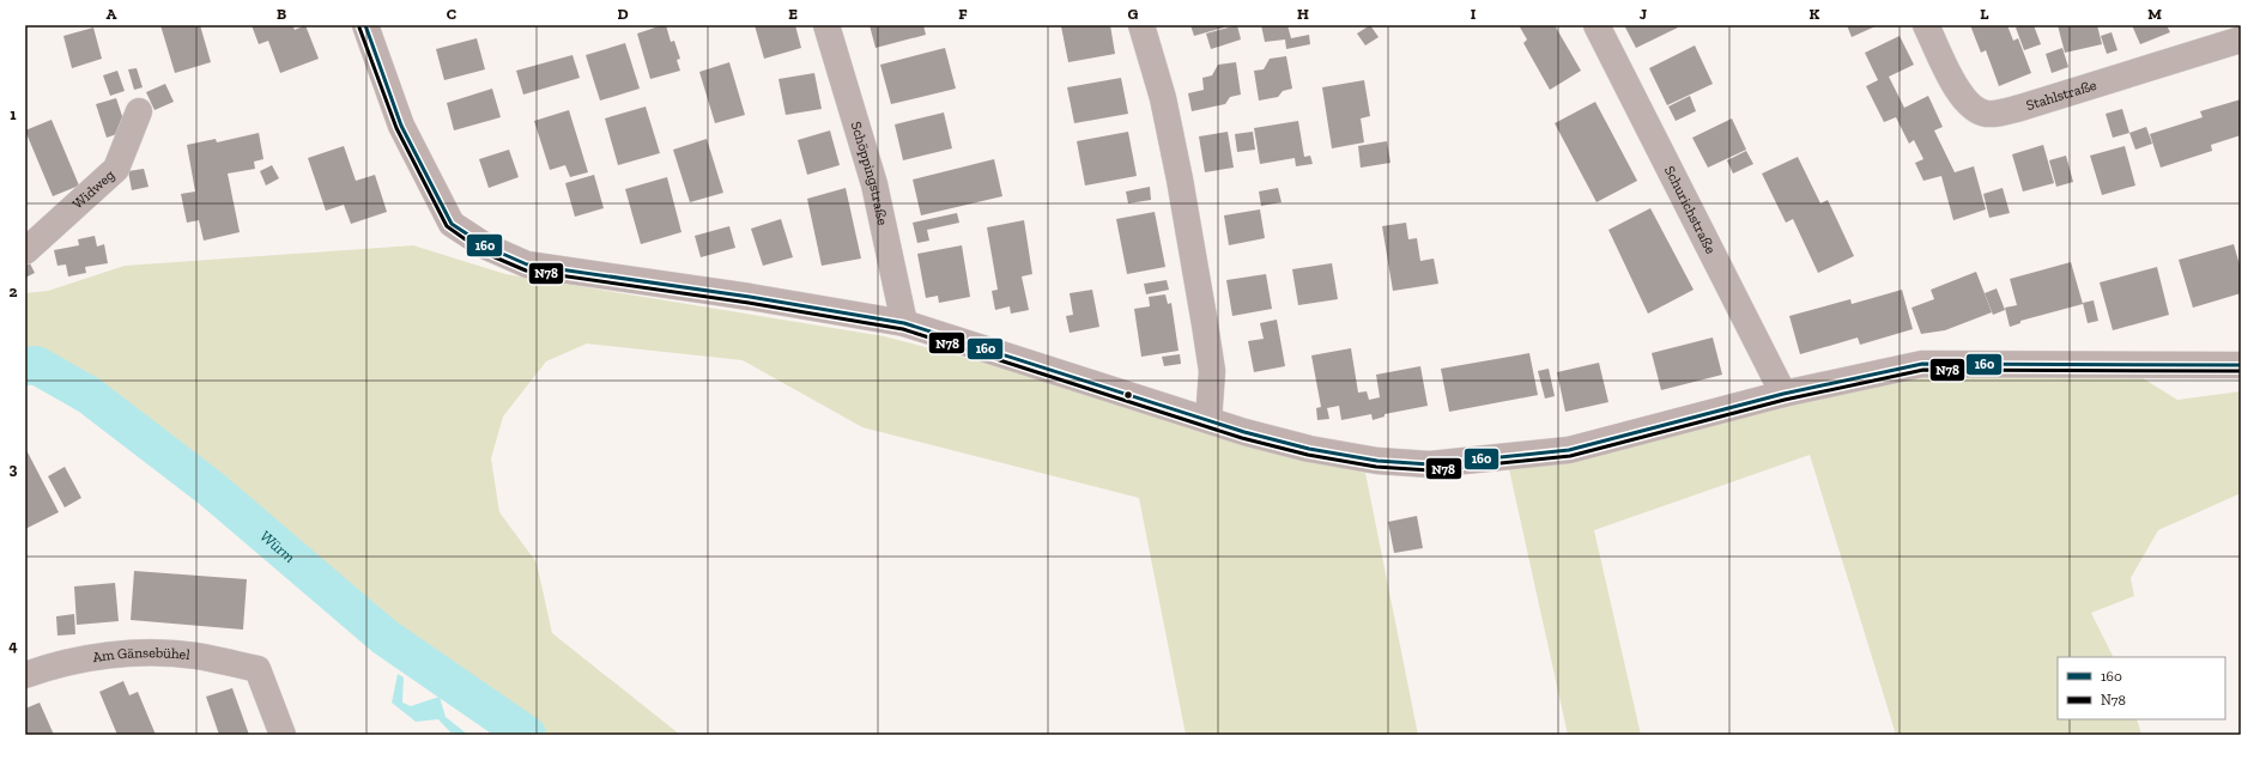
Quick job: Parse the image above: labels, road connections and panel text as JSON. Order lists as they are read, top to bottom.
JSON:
{
  "streets": {
    "street": [
      "Stahlstraße",
      "Schöppingstraße",
      "Widweg",
      "Schurichstraße",
      "Am Gänsebühel"
    ]
  },
  "water": ["Würm"],
  "lines": ["transit line 160", "transit line N78"],
  "legend": ["160", "N78"],
  "grid": {
    "columns": [
      "A",
      "B",
      "C",
      "D",
      "E",
      "F",
      "G",
      "H",
      "I",
      "J",
      "K",
      "L",
      "M"
    ],
    "rows": [
      "1",
      "2",
      "3",
      "4"
    ]
  }
}
